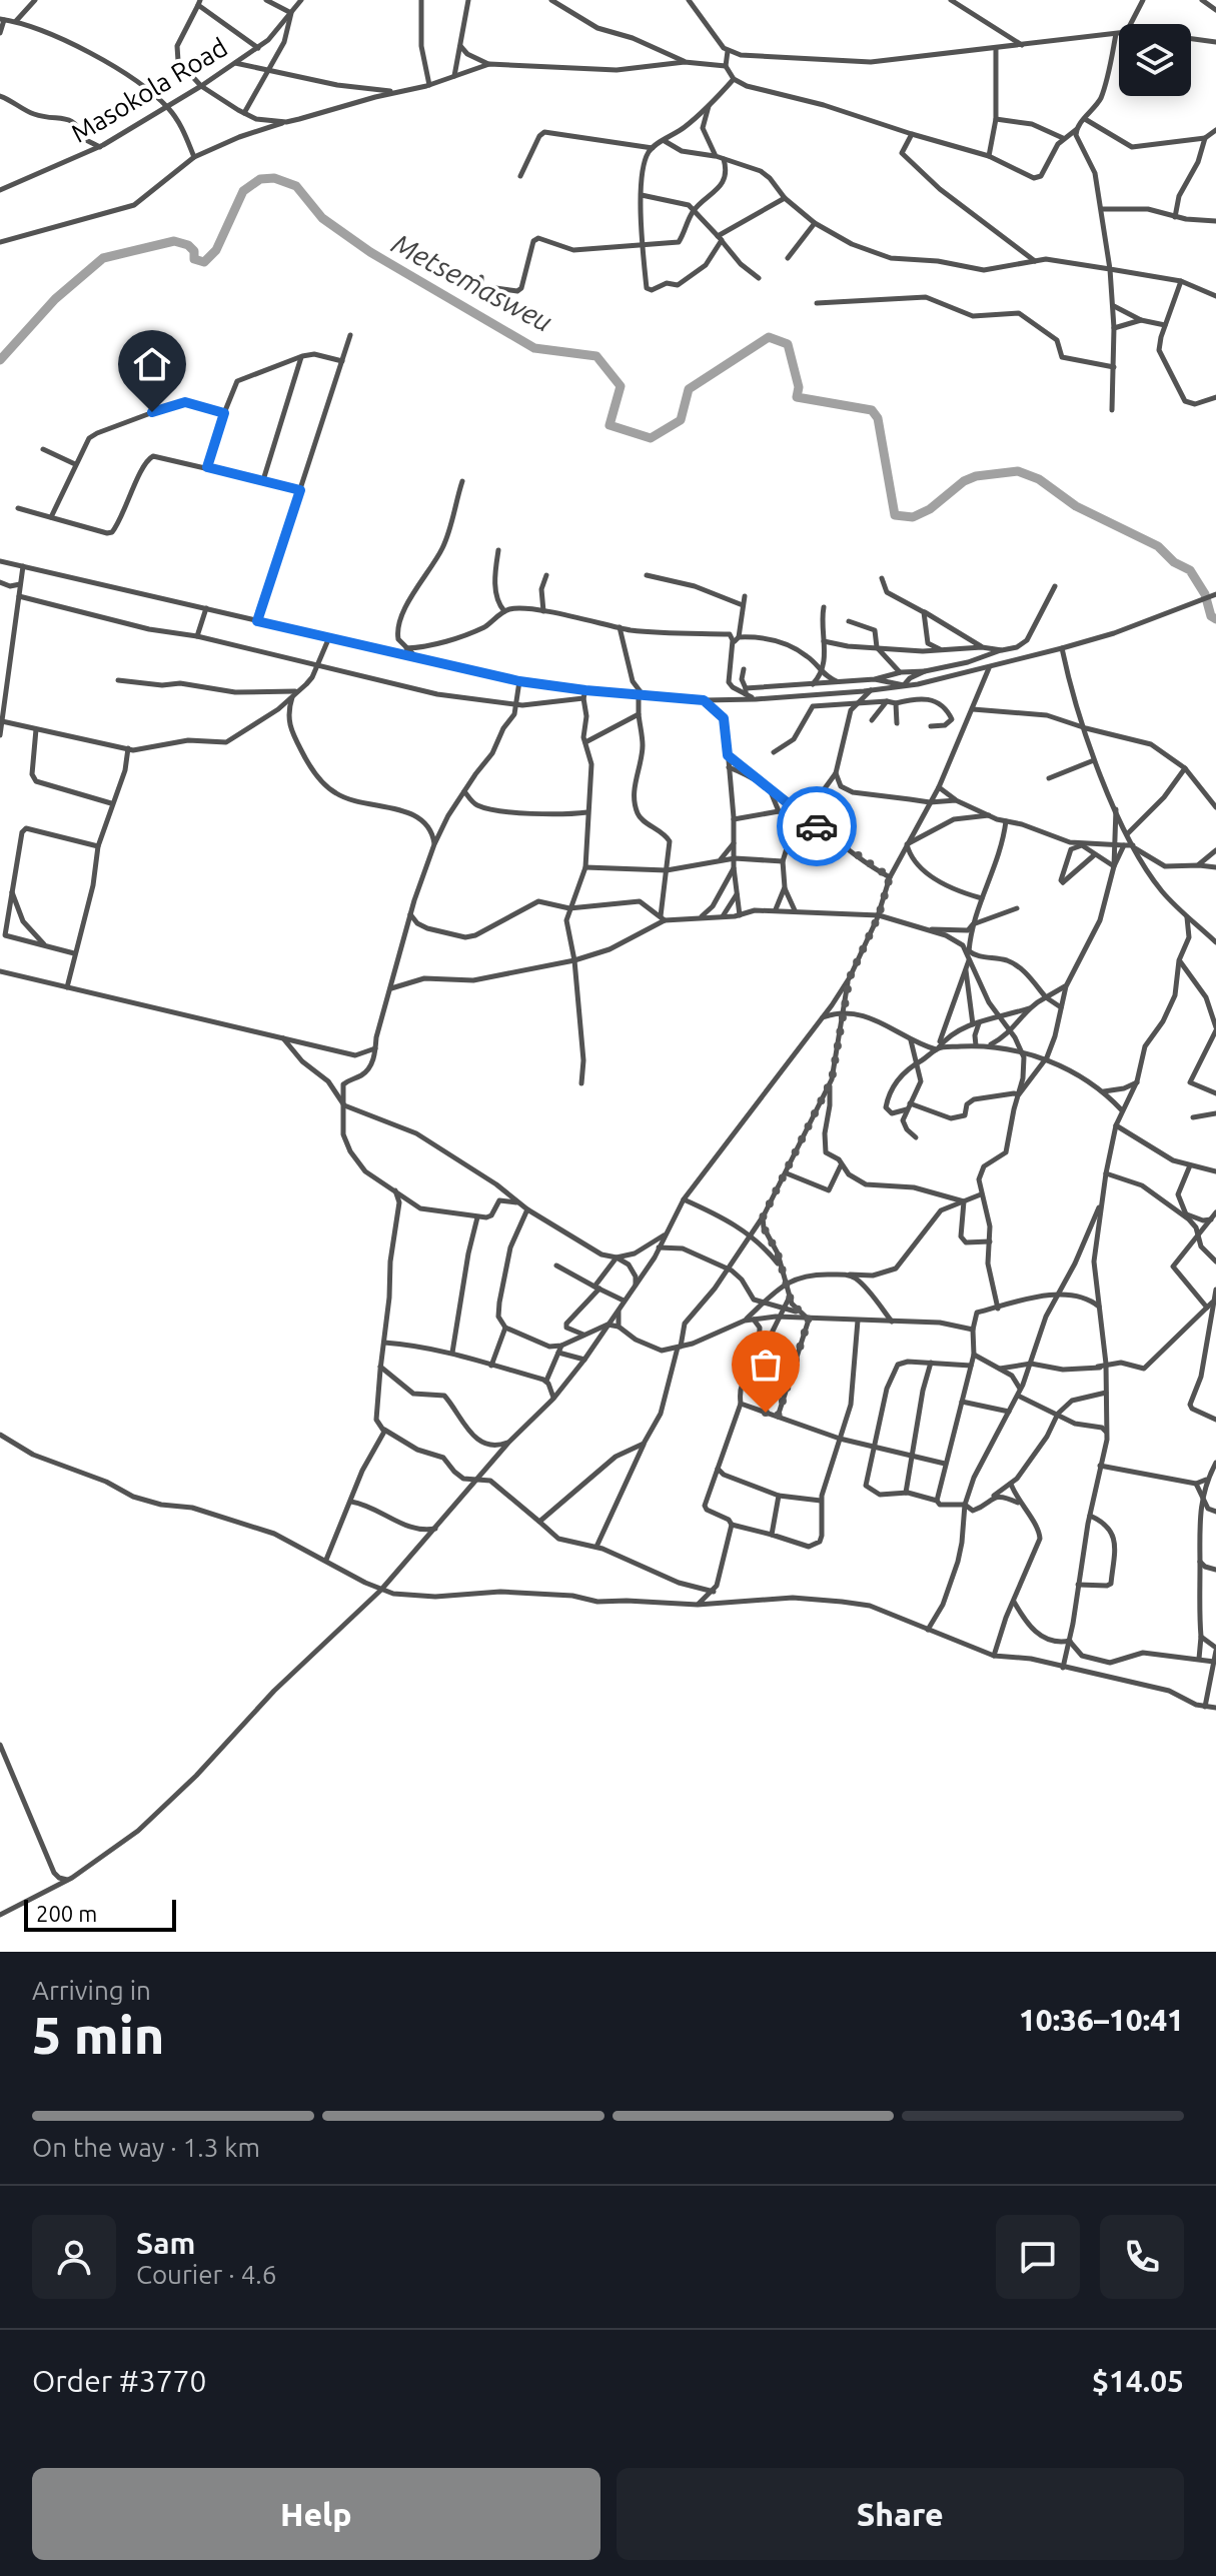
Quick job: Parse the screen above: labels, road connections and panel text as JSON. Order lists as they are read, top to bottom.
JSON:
{
  "streets": {
    "street": ["Masokola Road"]
  },
  "water": ["Metsemasweu"],
  "scale_bar": "200 m",
  "page": {
    "scale": "200 m",
    "heading": ["5 min", "Arriving in", "10:36–10:41"],
    "panel": [
      "Sam",
      "Courier · 4.6",
      "Order #3770",
      "$14.05"
    ],
    "bar": "On the way · 1.3 km",
    "buttons": ["Help", "Share"]
  }
}
